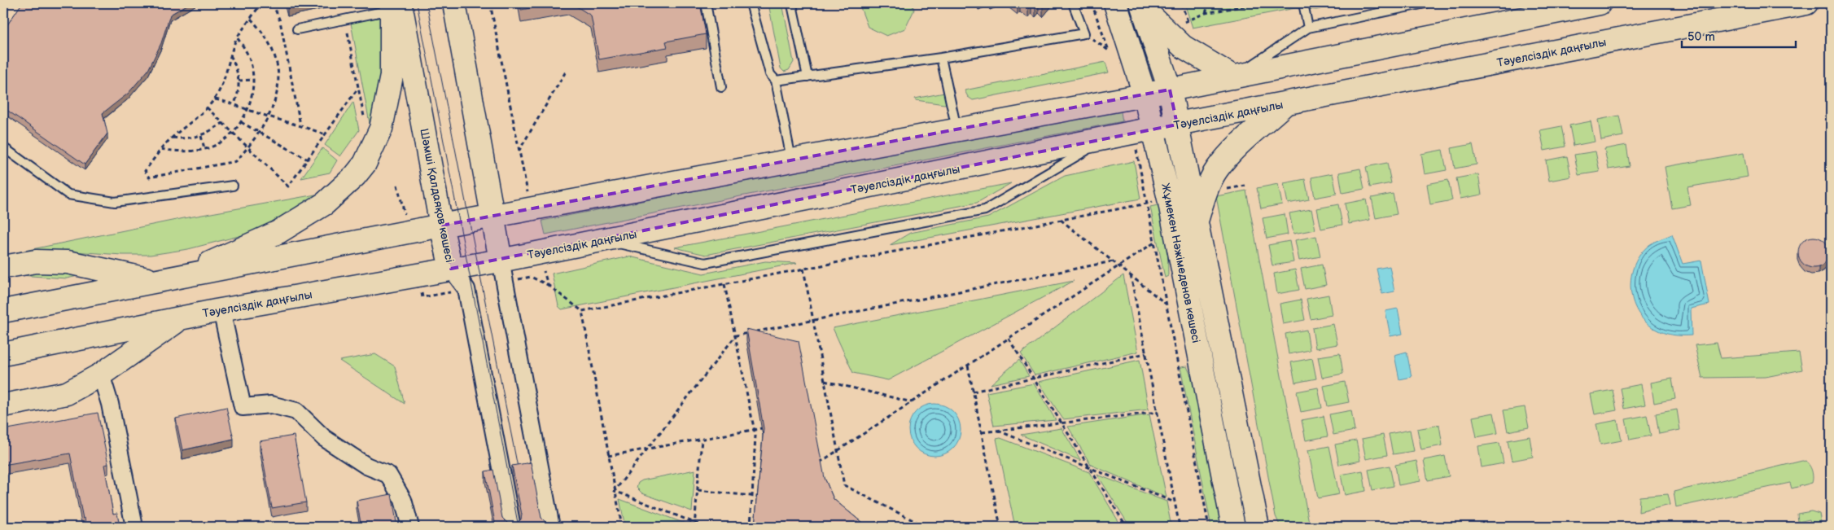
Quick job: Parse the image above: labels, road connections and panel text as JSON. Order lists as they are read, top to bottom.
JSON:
{
  "streets": {
    "main road": ["Тәуелсіздік даңғылы", "Шәмші Қалдаяқов көшесі", "Жұмекен Нәжімеденов көшесі"]
  },
  "crossings": [
    ["Тәуелсіздік даңғылы", "Шәмші Қалдаяқов көшесі"],
    ["Тәуелсіздік даңғылы", "Жұмекен Нәжімеденов көшесі"]
  ],
  "scale_bar": "50 m"
}
